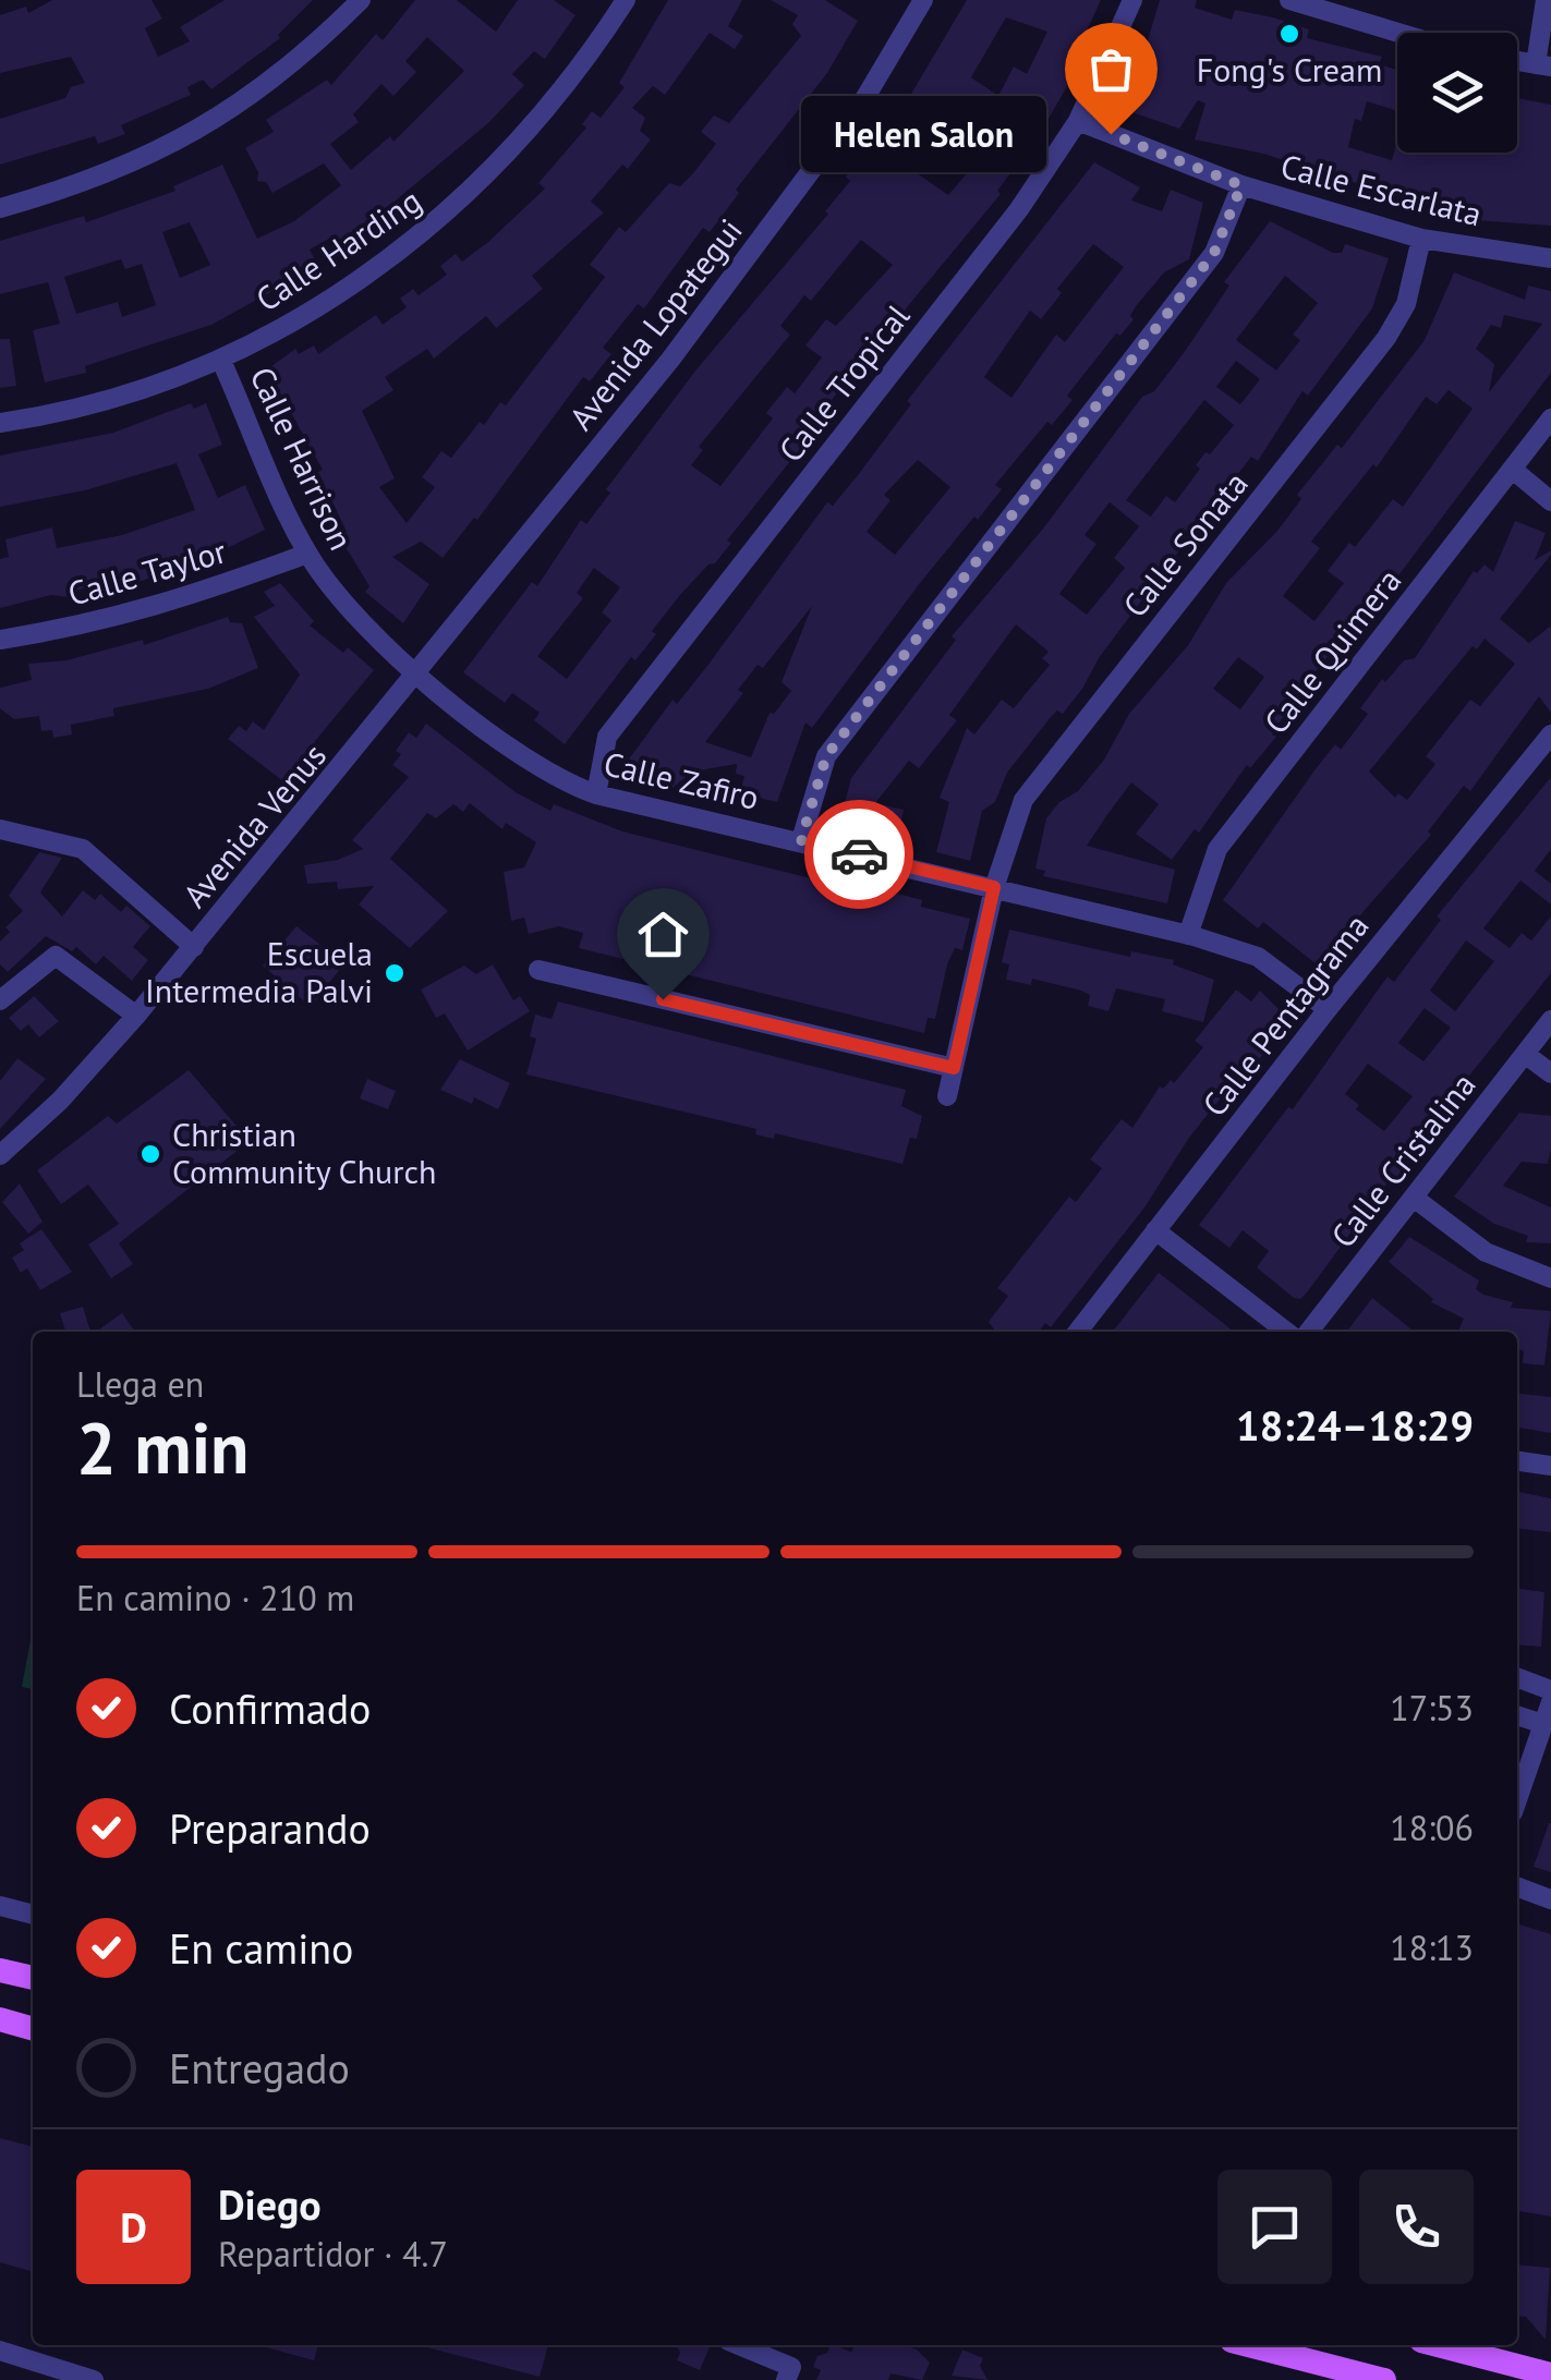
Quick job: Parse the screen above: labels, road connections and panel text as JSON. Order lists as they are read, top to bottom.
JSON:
{
  "streets": {
    "street": [
      "Calle Escarlata",
      "Calle Harding",
      "Avenida Lopategui",
      "Calle Tropical",
      "Calle Harrison",
      "Calle Sonata",
      "Calle Taylor",
      "Calle Quimera",
      "Calle Zafiro",
      "Avenida Venus",
      "Calle Pentagrama",
      "Calle Cristalina"
    ]
  },
  "crossings": [
    ["Calle Escarlata", "Calle Tropical"],
    ["Calle Escarlata", "Calle Sonata"],
    ["Calle Harding", "Calle Harrison"],
    ["Avenida Lopategui", "Calle Harrison"],
    ["Avenida Lopategui", "Calle Zafiro"],
    ["Avenida Lopategui", "Avenida Venus"],
    ["Calle Tropical", "Calle Zafiro"],
    ["Calle Harrison", "Calle Taylor"],
    ["Calle Harrison", "Calle Zafiro"],
    ["Calle Harrison", "Avenida Venus"],
    ["Calle Sonata", "Calle Zafiro"],
    ["Calle Quimera", "Calle Zafiro"],
    ["Calle Zafiro", "Avenida Venus"],
    ["Calle Zafiro", "Calle Pentagrama"]
  ],
  "places": [
    "Fong's Cream",
    "Helen Salon",
    "Escuela Intermedia Palvi",
    "Christian Community Church"
  ],
  "page": {
    "bubble": "Helen Salon",
    "heading": ["2 min", "Llega en", "18:24–18:29"],
    "panel": ["Diego", "Repartidor · 4.7"],
    "bar": "En camino · 210 m",
    "list": [
      ["Confirmado", "17:53"],
      ["Preparando", "18:06"],
      ["En camino", "18:13"],
      "Entregado"
    ],
    "round": "D"
  }
}
